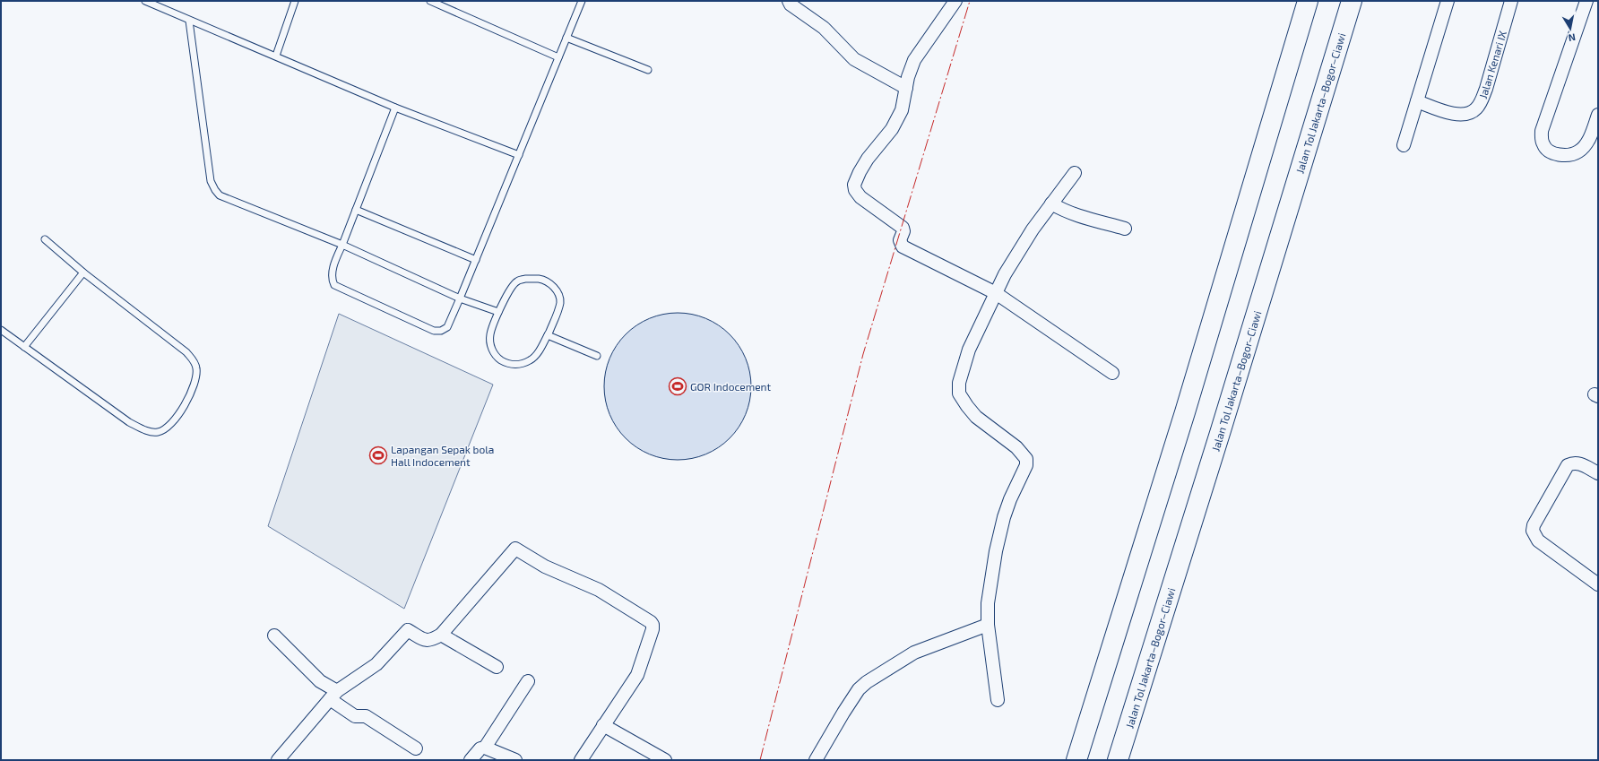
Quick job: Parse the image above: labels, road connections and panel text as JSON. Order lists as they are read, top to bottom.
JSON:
{
  "streets": {
    "highway": ["Jalan Tol Jakarta–Bogor–Ciawi"],
    "street": ["Jalan Kenari IX"]
  },
  "places": {
    "sports": ["GOR Indocement", "Lapangan Sepak bola Hall Indocement"]
  },
  "north": "bottom"
}
